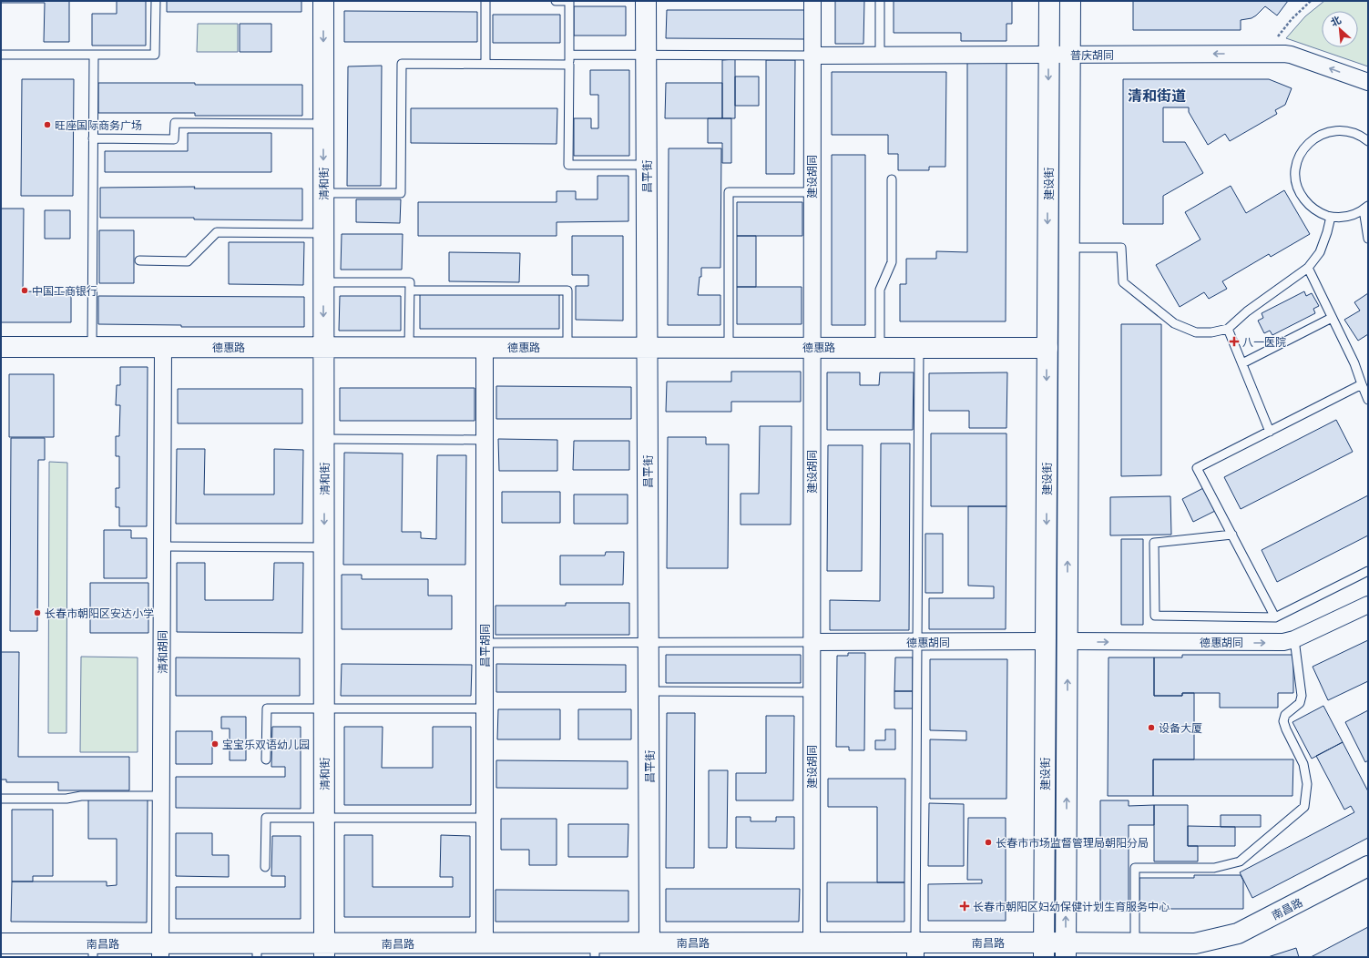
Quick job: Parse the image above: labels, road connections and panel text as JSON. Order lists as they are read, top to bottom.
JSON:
{
  "streets": {
    "street": [
      "普庆胡同",
      "昌平街",
      "建设胡同",
      "清和街",
      "建设街",
      "德惠路",
      "德惠胡同",
      "昌平胡同",
      "清和胡同",
      "南昌路"
    ]
  },
  "crossings": [
    ["普庆胡同", "建设胡同"],
    ["普庆胡同", "建设街"],
    ["昌平街", "德惠路"],
    ["昌平街", "南昌路"],
    ["建设胡同", "德惠路"],
    ["建设胡同", "德惠胡同"],
    ["建设胡同", "南昌路"],
    ["清和街", "德惠路"],
    ["清和街", "南昌路"],
    ["建设街", "德惠路"],
    ["建设街", "德惠胡同"],
    ["建设街", "南昌路"],
    ["德惠路", "昌平胡同"],
    ["德惠路", "清和胡同"],
    ["昌平胡同", "南昌路"],
    ["清和胡同", "南昌路"]
  ],
  "one_way": ["普庆胡同", "清和街", "德惠胡同"],
  "districts": ["清和街道"],
  "places": {
    "other": [
      "旺座国际商务广场",
      "中国工商银行",
      "长春市朝阳区安达小学",
      "设备大厦",
      "宝宝乐双语幼儿园",
      "长春市市场监督管理局朝阳分局"
    ],
    "health": ["八一医院", "长春市朝阳区妇幼保健计划生育服务中心"]
  },
  "north": "top left"
}
